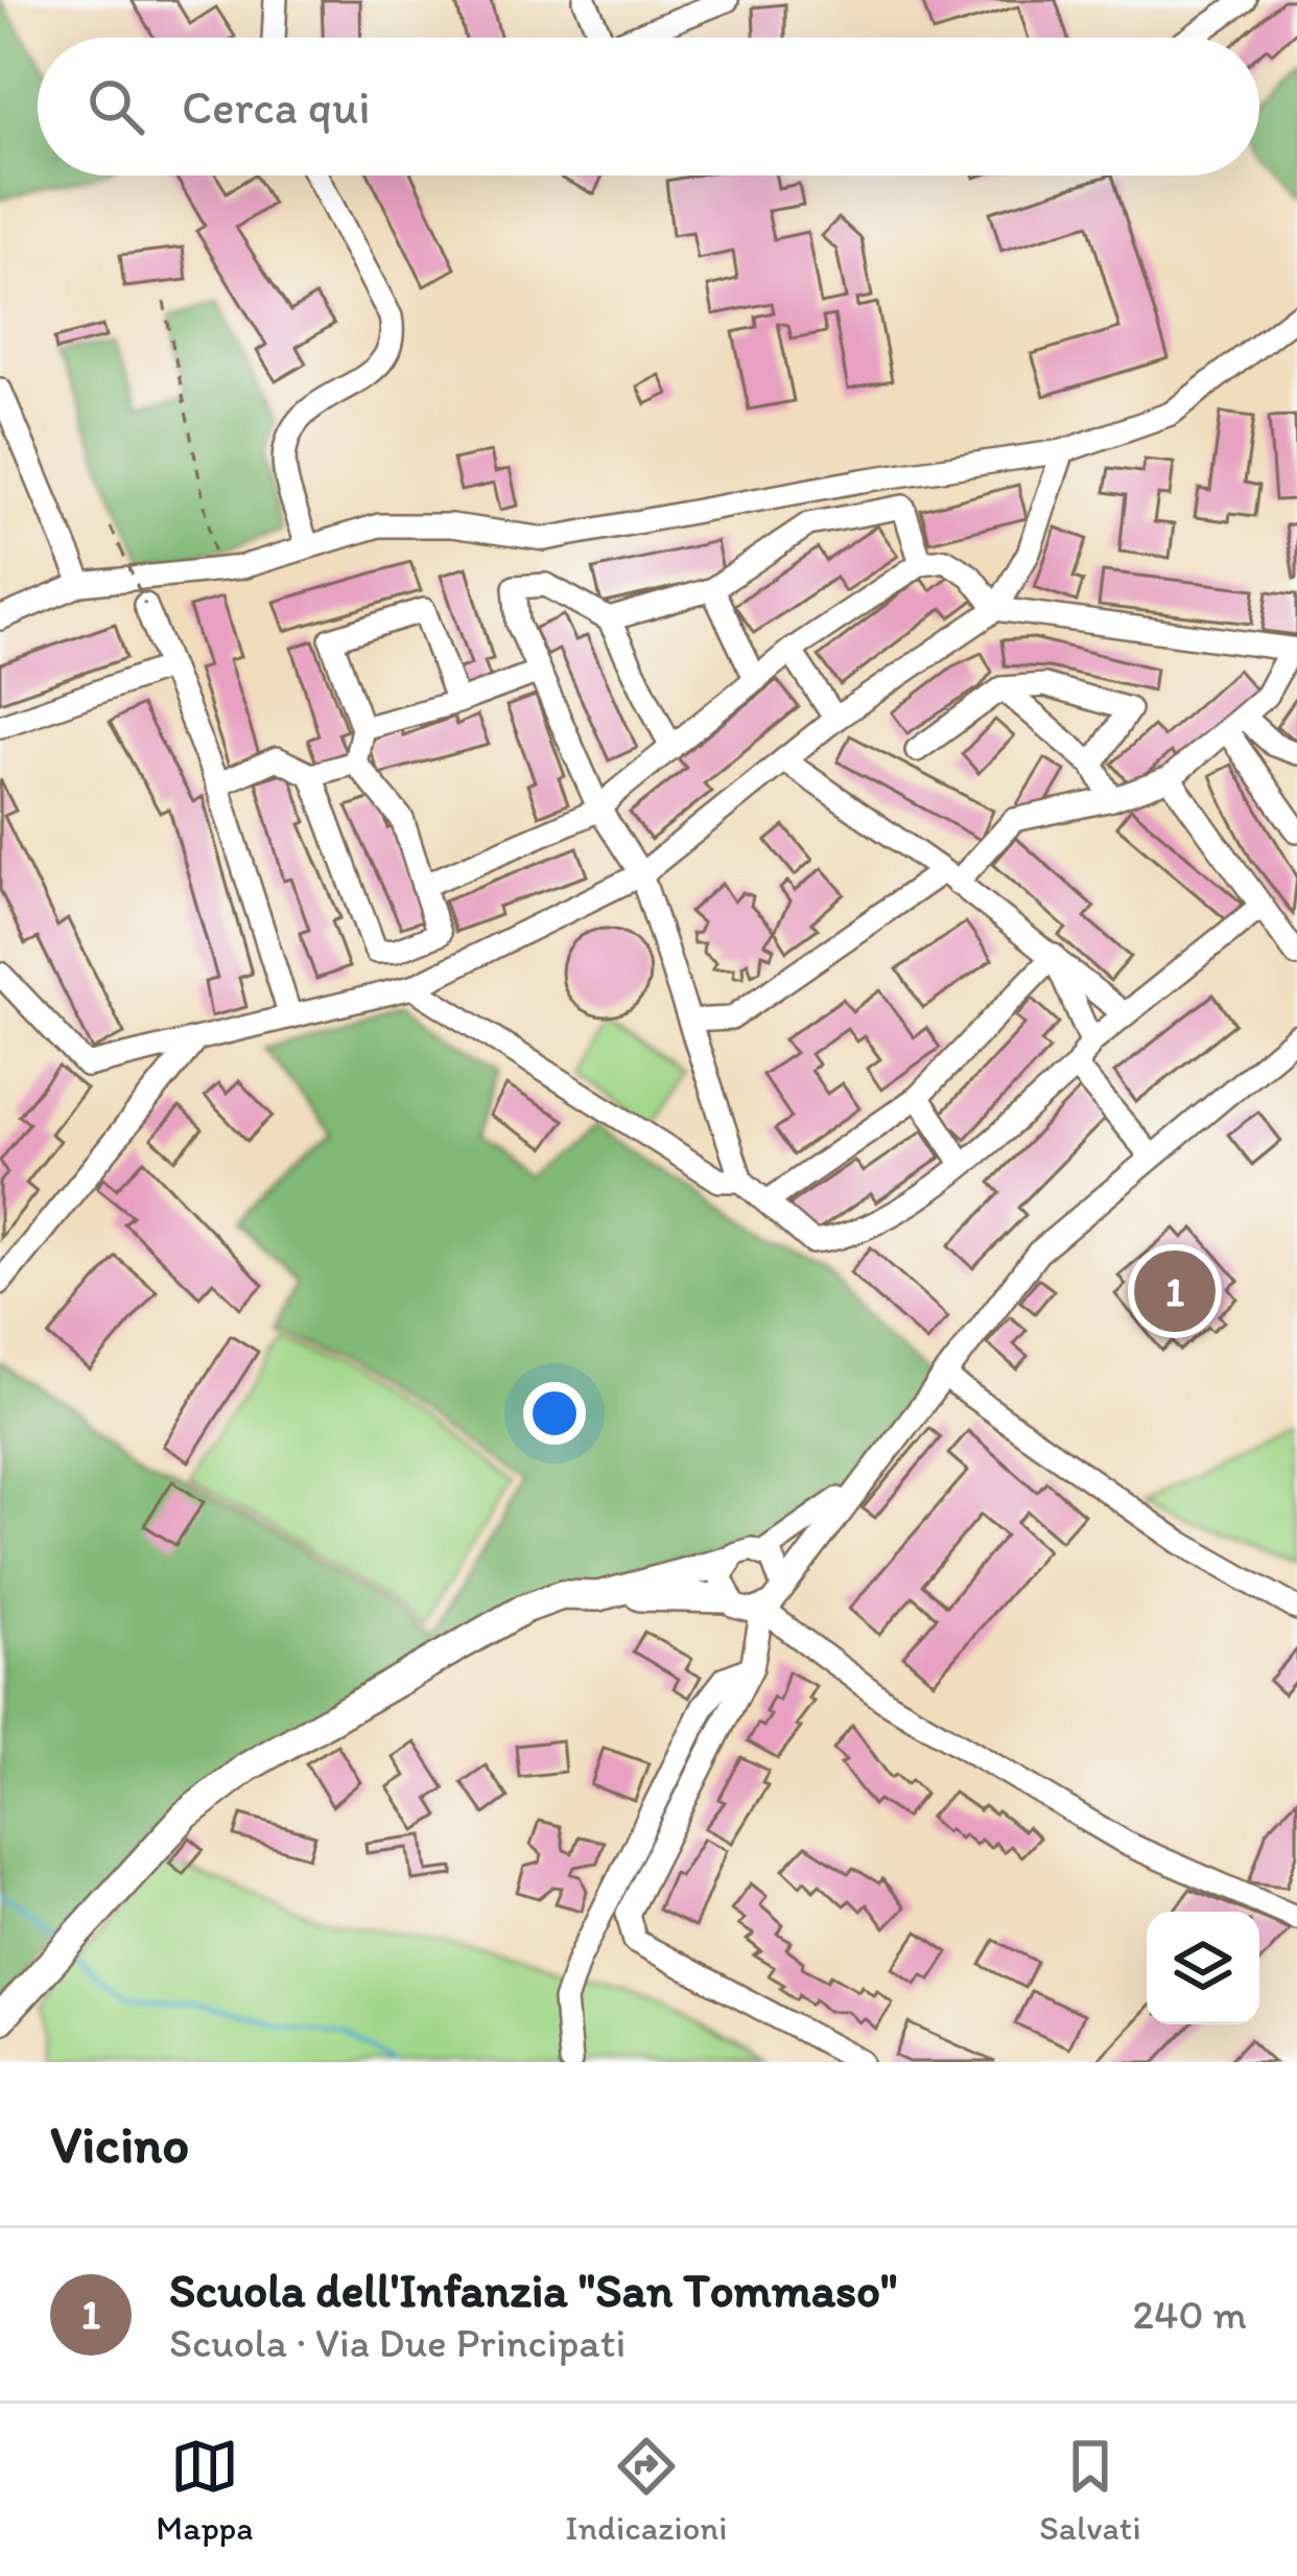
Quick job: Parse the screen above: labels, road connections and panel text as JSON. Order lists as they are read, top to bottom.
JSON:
{
  "page": {
    "search": "Cerca qui",
    "pins": "1",
    "heading": "Vicino",
    "list": [
      {
        "mark": "1",
        "name": "Scuola dell'Infanzia \"San Tommaso\"",
        "note": "Scuola · Via Due Principati",
        "value": "240 m"
      }
    ],
    "nav": ["Mappa", "Indicazioni", "Salvati"]
  }
}
